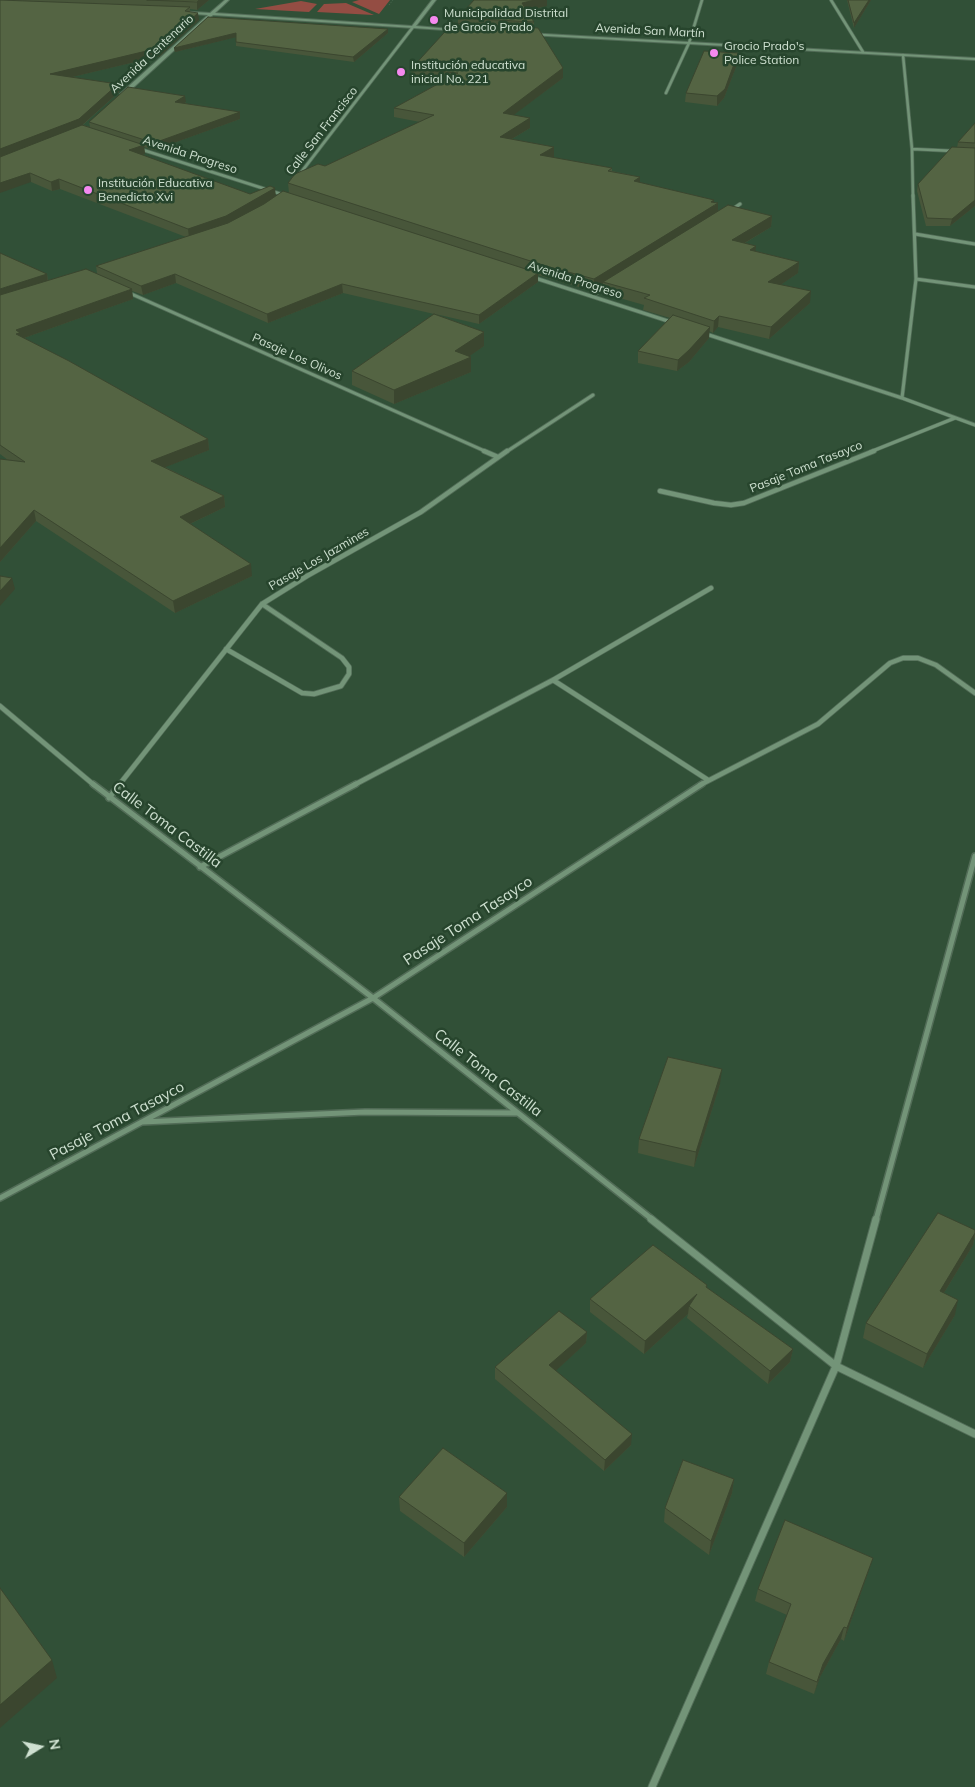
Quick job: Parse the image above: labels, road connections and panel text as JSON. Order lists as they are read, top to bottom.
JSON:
{
  "streets": {
    "main road": ["Avenida San Martín", "Avenida Centenario"],
    "street": [
      "Calle San Francisco",
      "Avenida Progreso",
      "Pasaje Los Olivos",
      "Pasaje Toma Tasayco",
      "Pasaje Los Jazmines",
      "Calle Toma Castilla"
    ]
  },
  "crossings": [
    ["Calle San Francisco", "Avenida Progreso"],
    ["Pasaje Los Olivos", "Pasaje Los Jazmines"],
    ["Pasaje Toma Tasayco", "Calle Toma Castilla"],
    ["Pasaje Los Jazmines", "Calle Toma Castilla"]
  ],
  "places": [
    "Municipalidad Distrital de Grocio Prado",
    "Grocio Prado's Police Station",
    "Institución educativa inicial No. 221",
    "Institución Educativa Benedicto Xvi"
  ],
  "north": "right"
}
